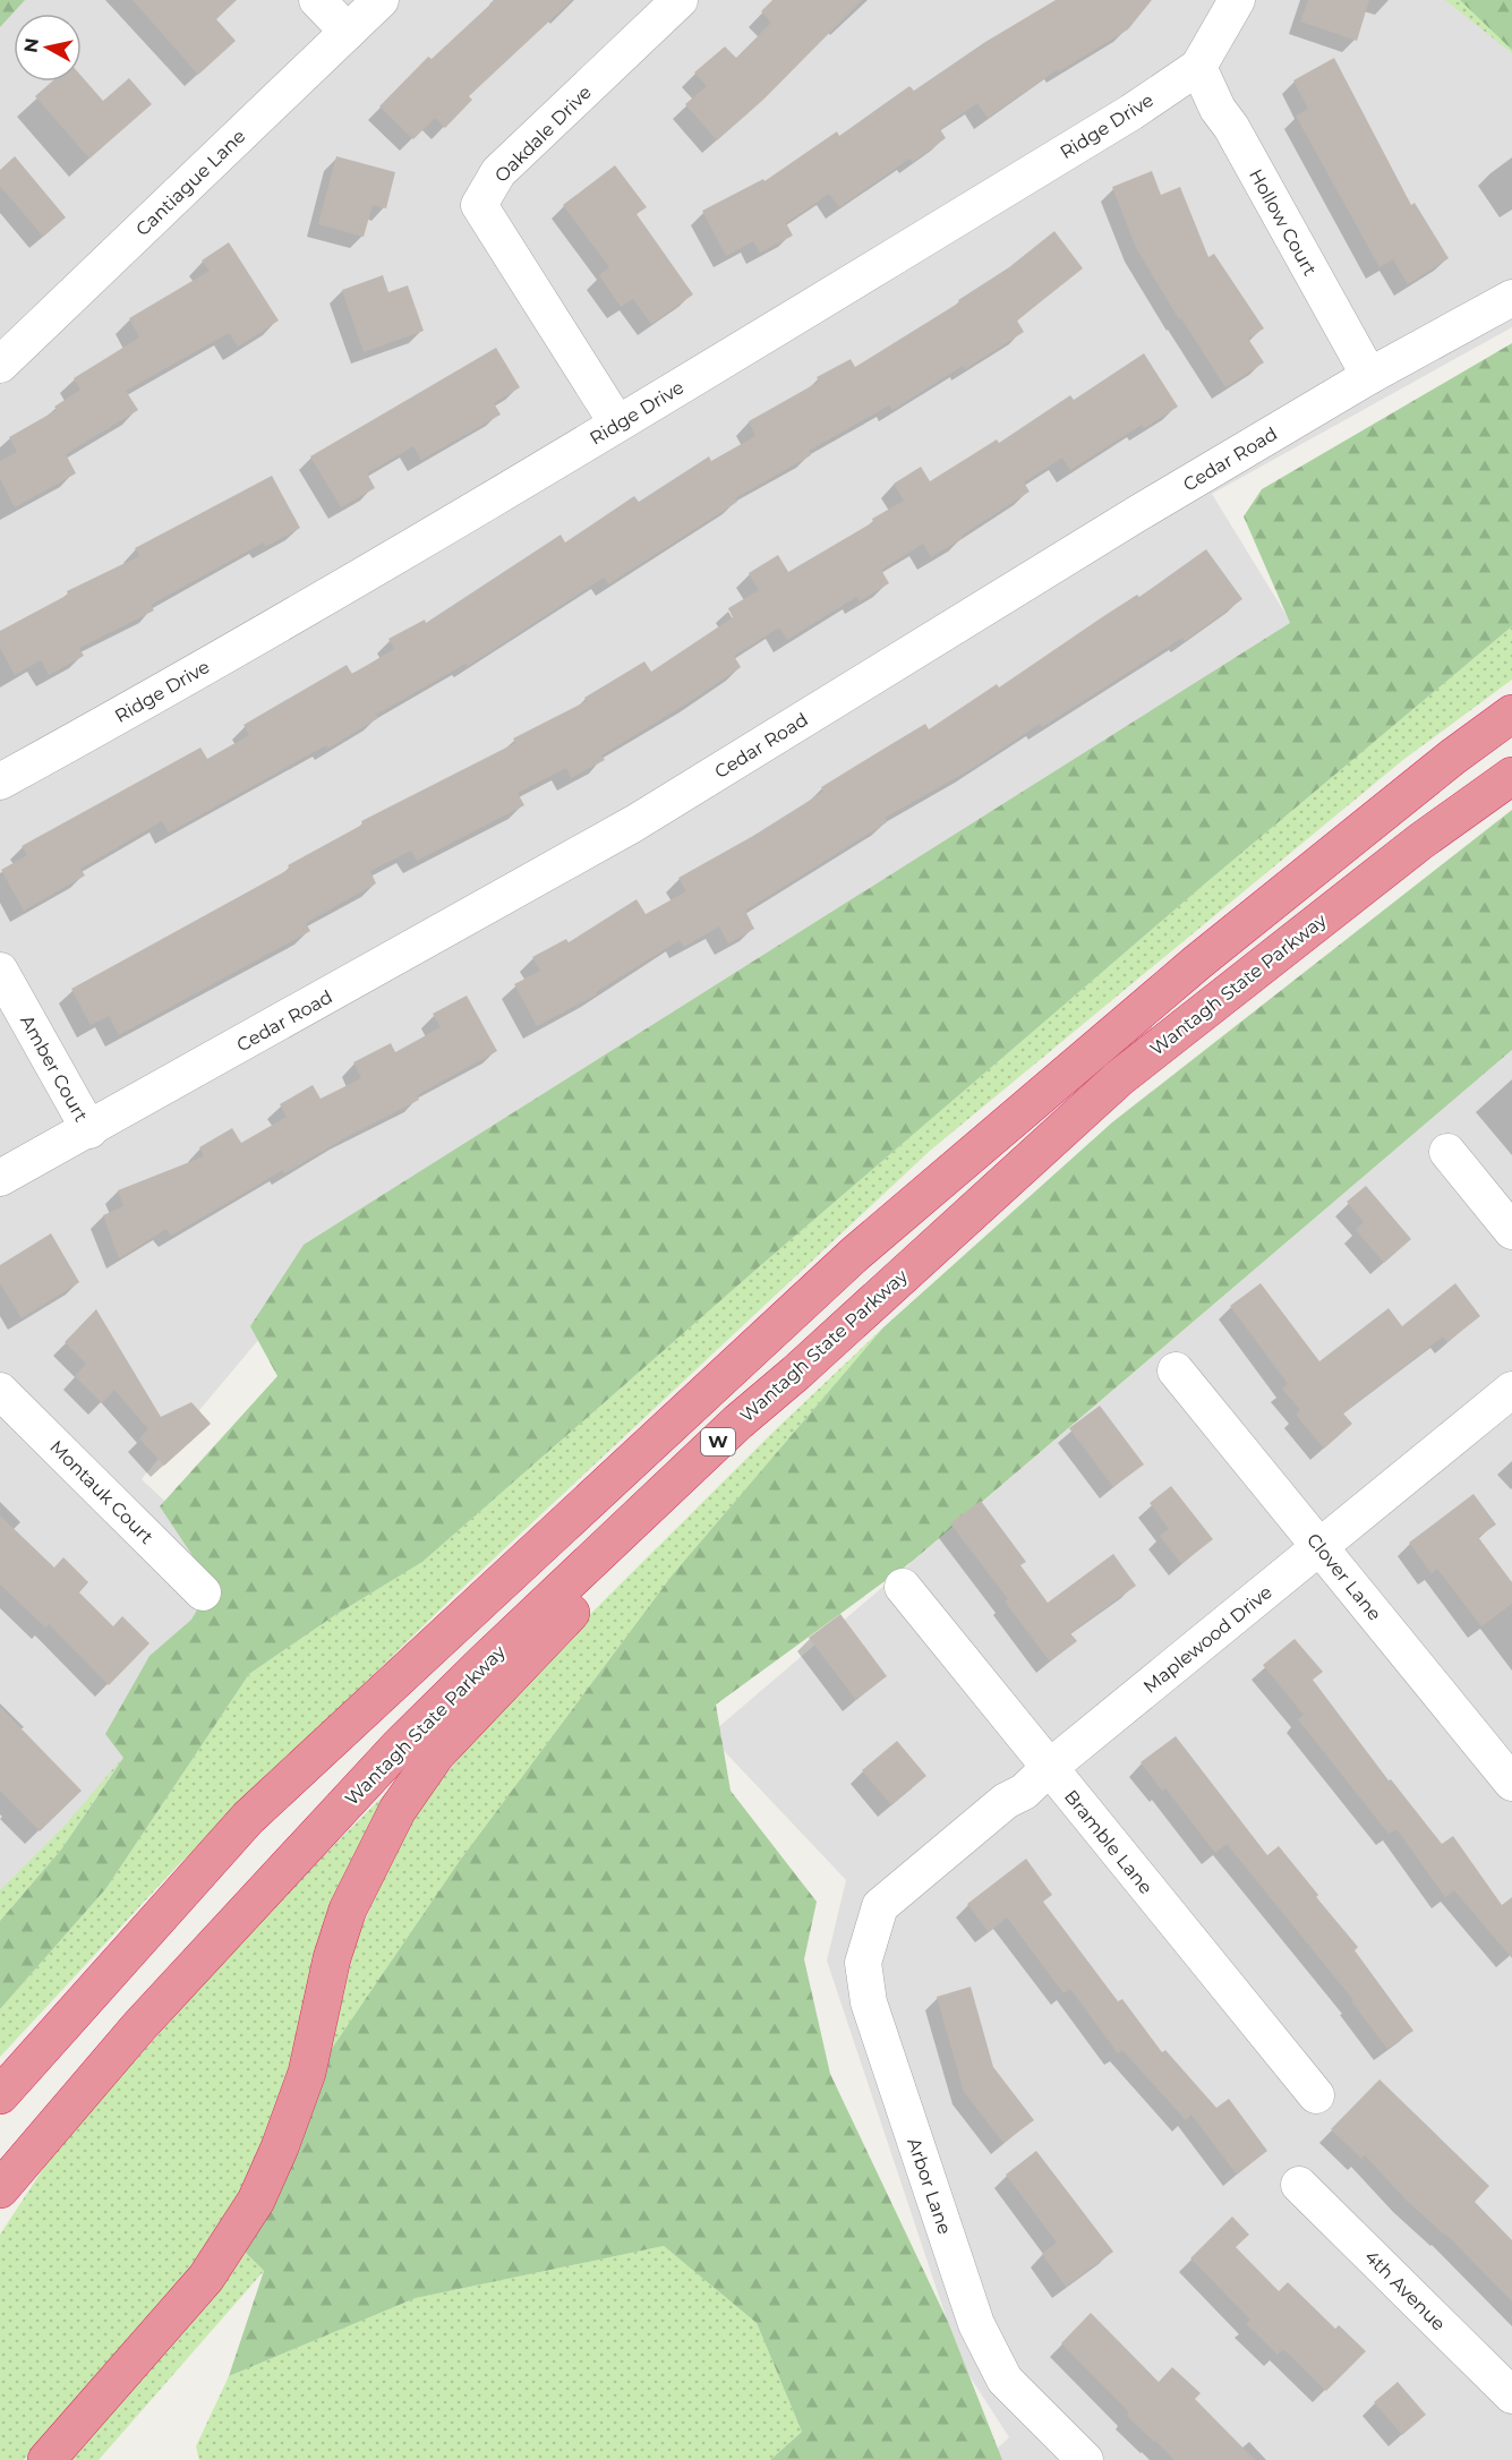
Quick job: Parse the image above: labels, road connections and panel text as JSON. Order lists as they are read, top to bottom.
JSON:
{
  "streets": {
    "highway": ["Wantagh State Parkway", "W"],
    "street": [
      "Ridge Drive",
      "Oakdale Drive",
      "Cantiague Lane",
      "Hollow Court",
      "Cedar Road",
      "Amber Court",
      "Montauk Court",
      "Clover Lane",
      "Maplewood Drive",
      "Bramble Lane",
      "Arbor Lane",
      "4th Avenue"
    ]
  },
  "crossings": [
    ["Ridge Drive", "Oakdale Drive"],
    ["Ridge Drive", "Hollow Court"],
    ["Hollow Court", "Cedar Road"],
    ["Cedar Road", "Amber Court"],
    ["Clover Lane", "Maplewood Drive"],
    ["Maplewood Drive", "Bramble Lane"],
    ["Maplewood Drive", "Arbor Lane"]
  ],
  "north": "left"
}
